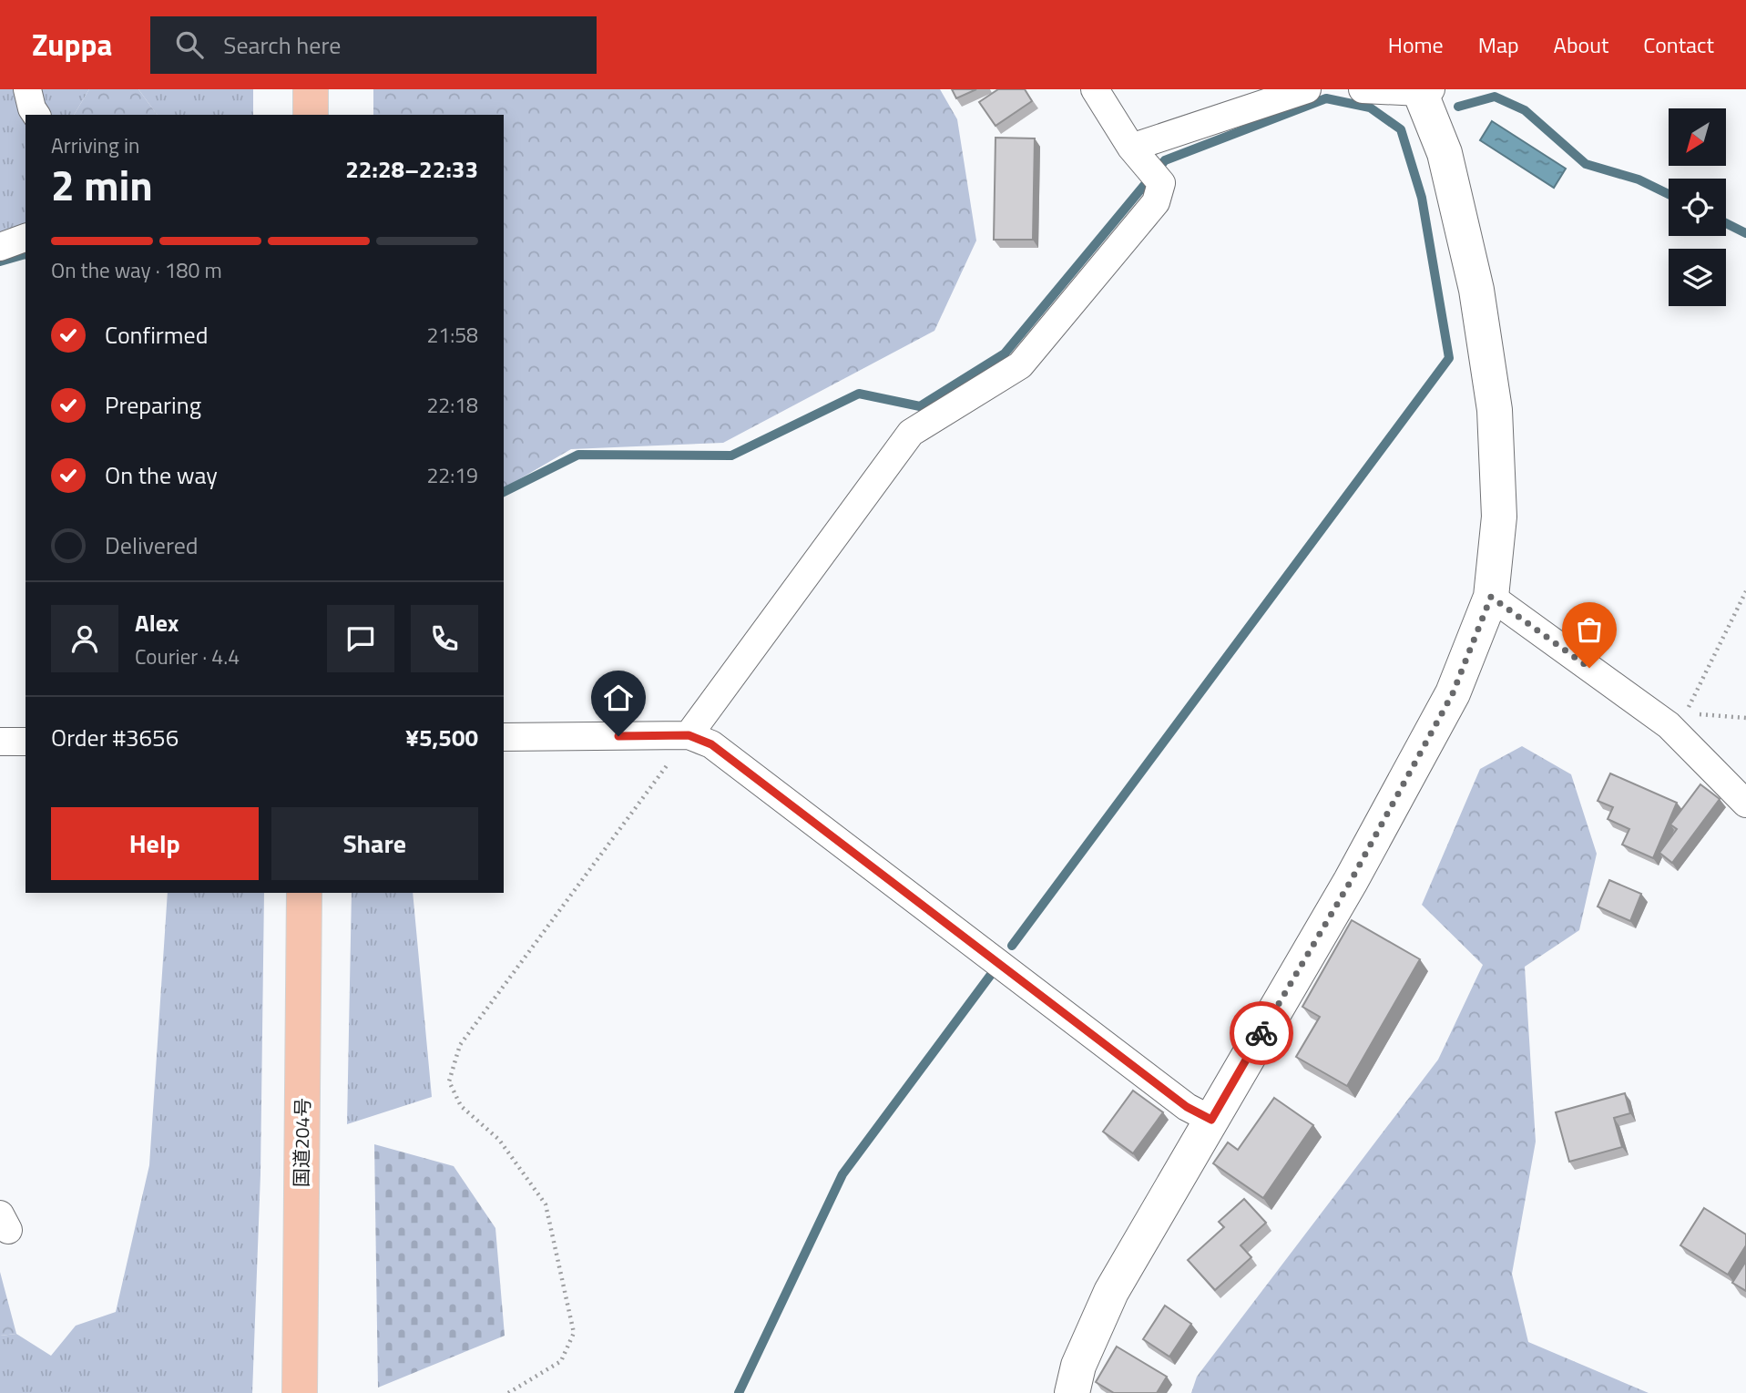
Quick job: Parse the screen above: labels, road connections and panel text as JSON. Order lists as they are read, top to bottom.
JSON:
{
  "streets": {
    "highway": ["国道204号"]
  },
  "north": "bottom left",
  "page": {
    "header": "Zuppa",
    "search": "Search here",
    "nav": [
      "Home",
      "Map",
      "About",
      "Contact"
    ],
    "heading": ["2 min", "Arriving in", "22:28–22:33"],
    "panel": [
      "Alex",
      "Courier · 4.4",
      "Order #3656",
      "¥5,500"
    ],
    "bar": "On the way · 180 m",
    "list": [
      ["Confirmed", "21:58"],
      ["Preparing", "22:18"],
      ["On the way", "22:19"],
      "Delivered"
    ],
    "buttons": ["Help", "Share"]
  }
}
